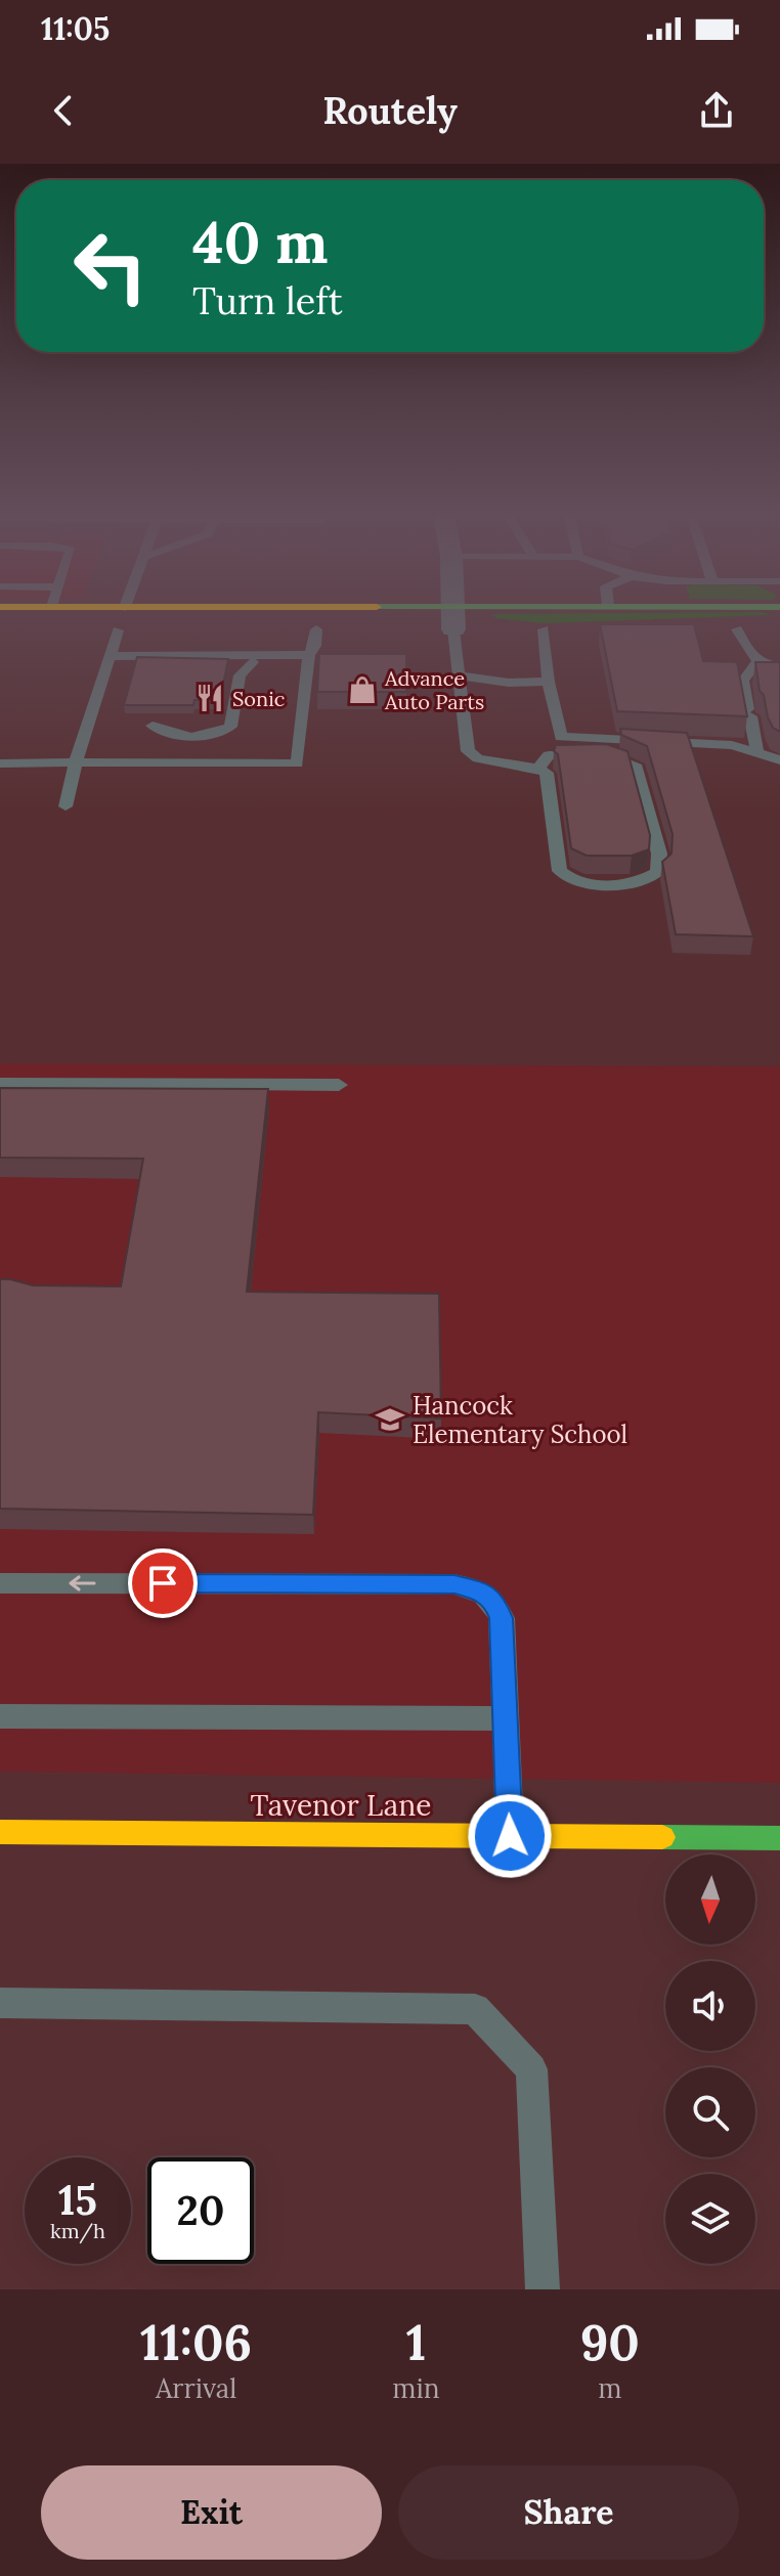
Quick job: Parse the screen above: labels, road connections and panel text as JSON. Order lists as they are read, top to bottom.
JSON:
{
  "streets": {
    "main road": ["Tavenor Lane"]
  },
  "places": {
    "shop": ["Advance Auto Parts"],
    "restaurant": ["Sonic"],
    "school or university": ["Hancock Elementary School"]
  },
  "north": "bottom",
  "page": {
    "status": "11:05",
    "header": "Routely",
    "turn": ["40 m", "Turn left"],
    "speed": "15 km/h",
    "limit": "20",
    "eta": [
      "11:06",
      "Arrival",
      "1",
      "min",
      "90",
      "m"
    ],
    "buttons": ["Exit", "Share"]
  }
}
